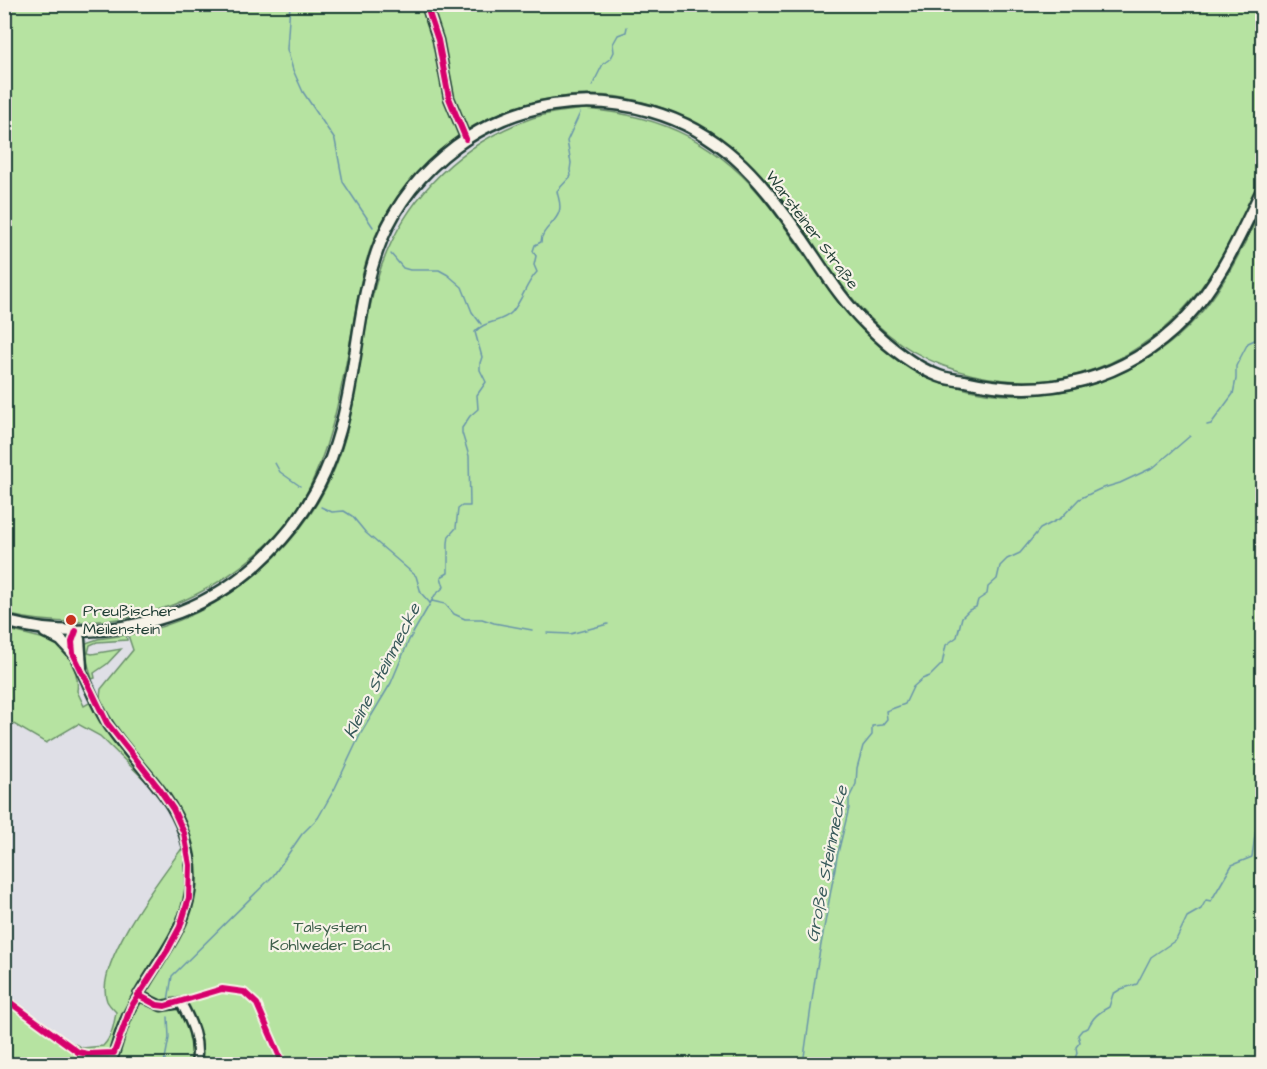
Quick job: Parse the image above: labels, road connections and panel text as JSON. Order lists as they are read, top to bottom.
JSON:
{
  "streets": {
    "main road": ["Warsteiner Straße"]
  },
  "water": ["Kleine Steinmecke", "Große Steinmecke"],
  "parks": ["Talsystem Kohlweder Bach"],
  "places": ["Preußischer Meilenstein"]
}
